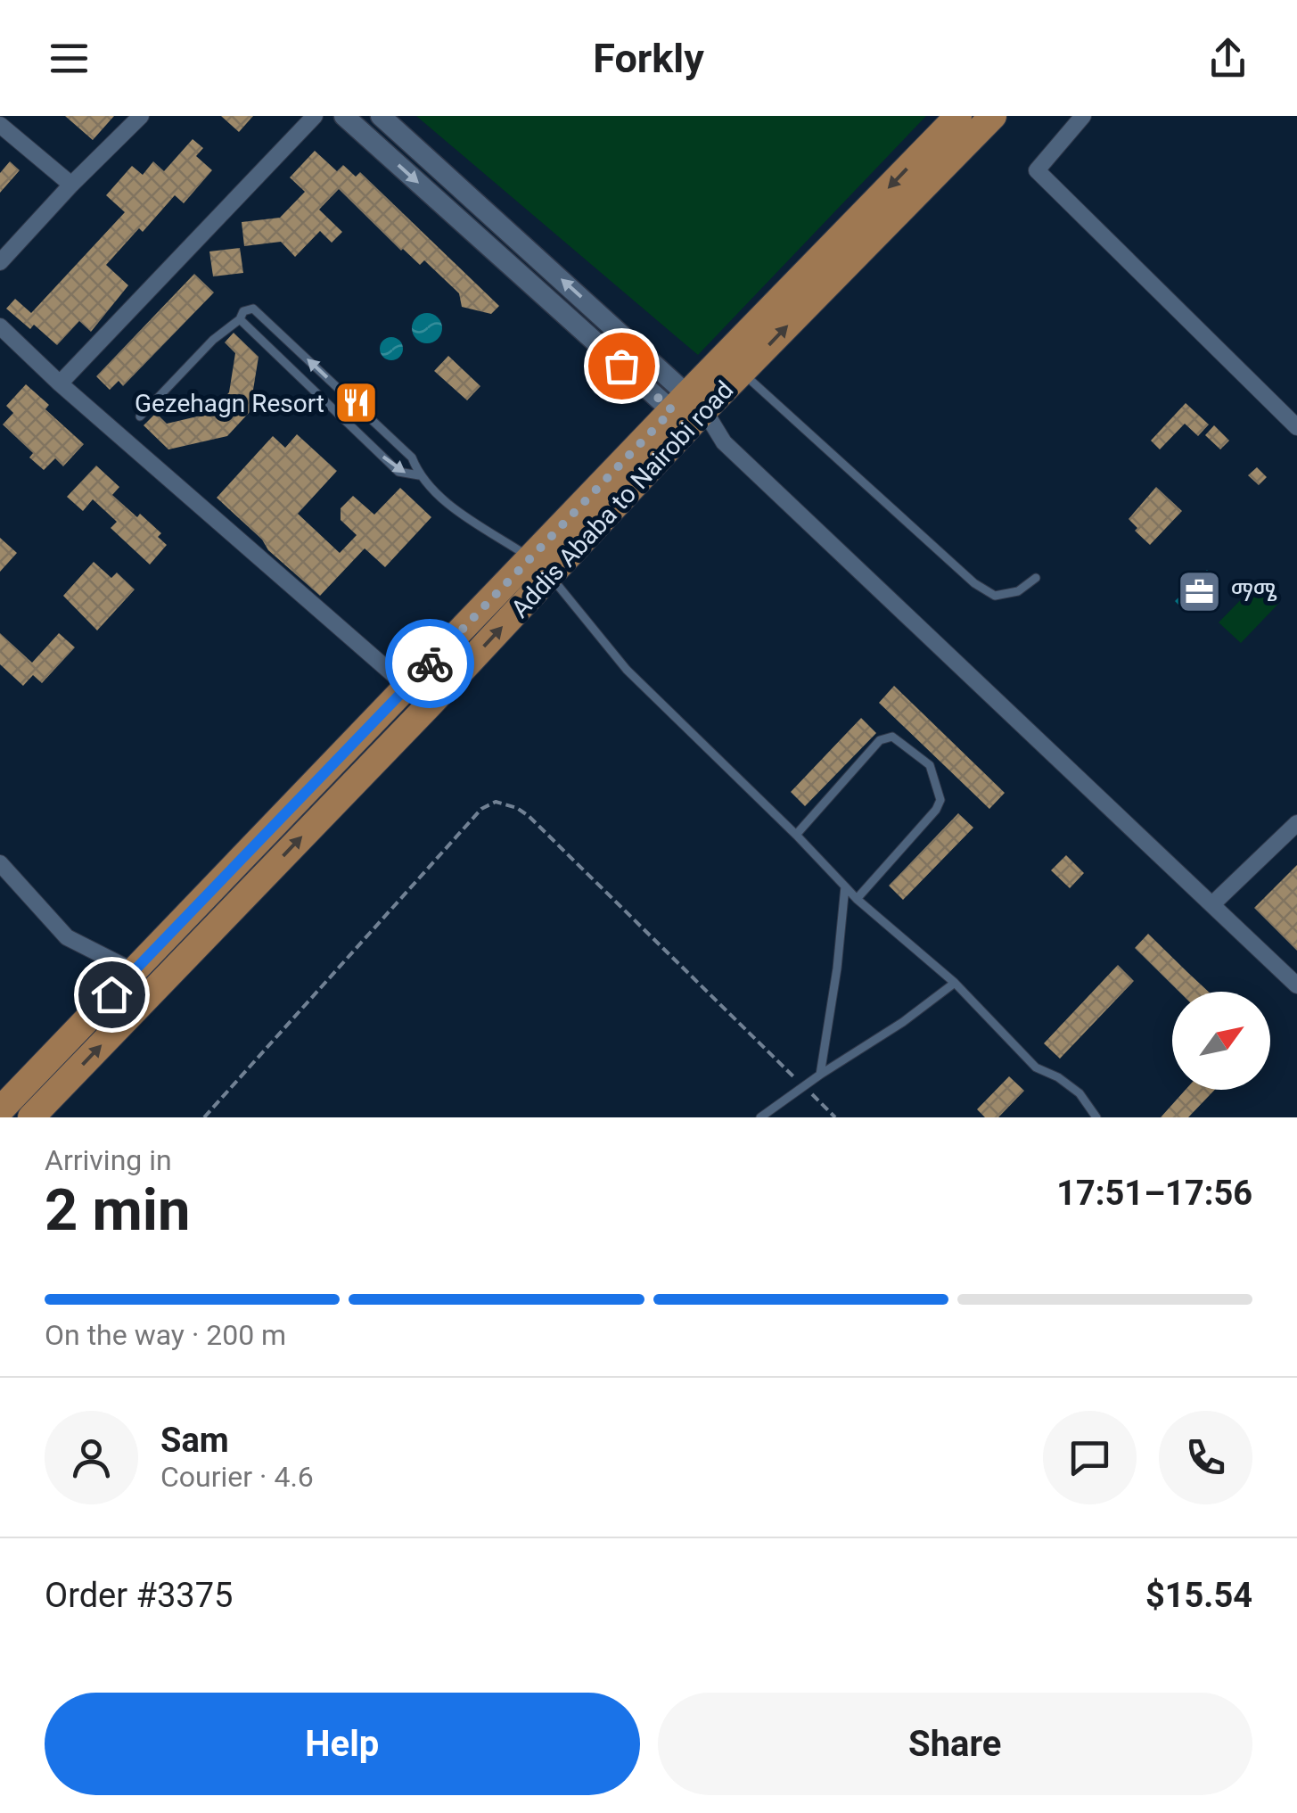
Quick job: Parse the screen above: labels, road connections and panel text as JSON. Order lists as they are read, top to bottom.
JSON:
{
  "streets": {
    "highway": ["Addis Ababa to Nairobi road"]
  },
  "places": {
    "restaurant": ["Gezehagn Resort"],
    "office": ["ማሜ"]
  },
  "north": "top right",
  "page": {
    "header": "Forkly",
    "heading": ["2 min", "Arriving in", "17:51–17:56"],
    "panel": [
      "Sam",
      "Courier · 4.6",
      "Order #3375",
      "$15.54"
    ],
    "bar": "On the way · 200 m",
    "buttons": ["Help", "Share"]
  }
}
